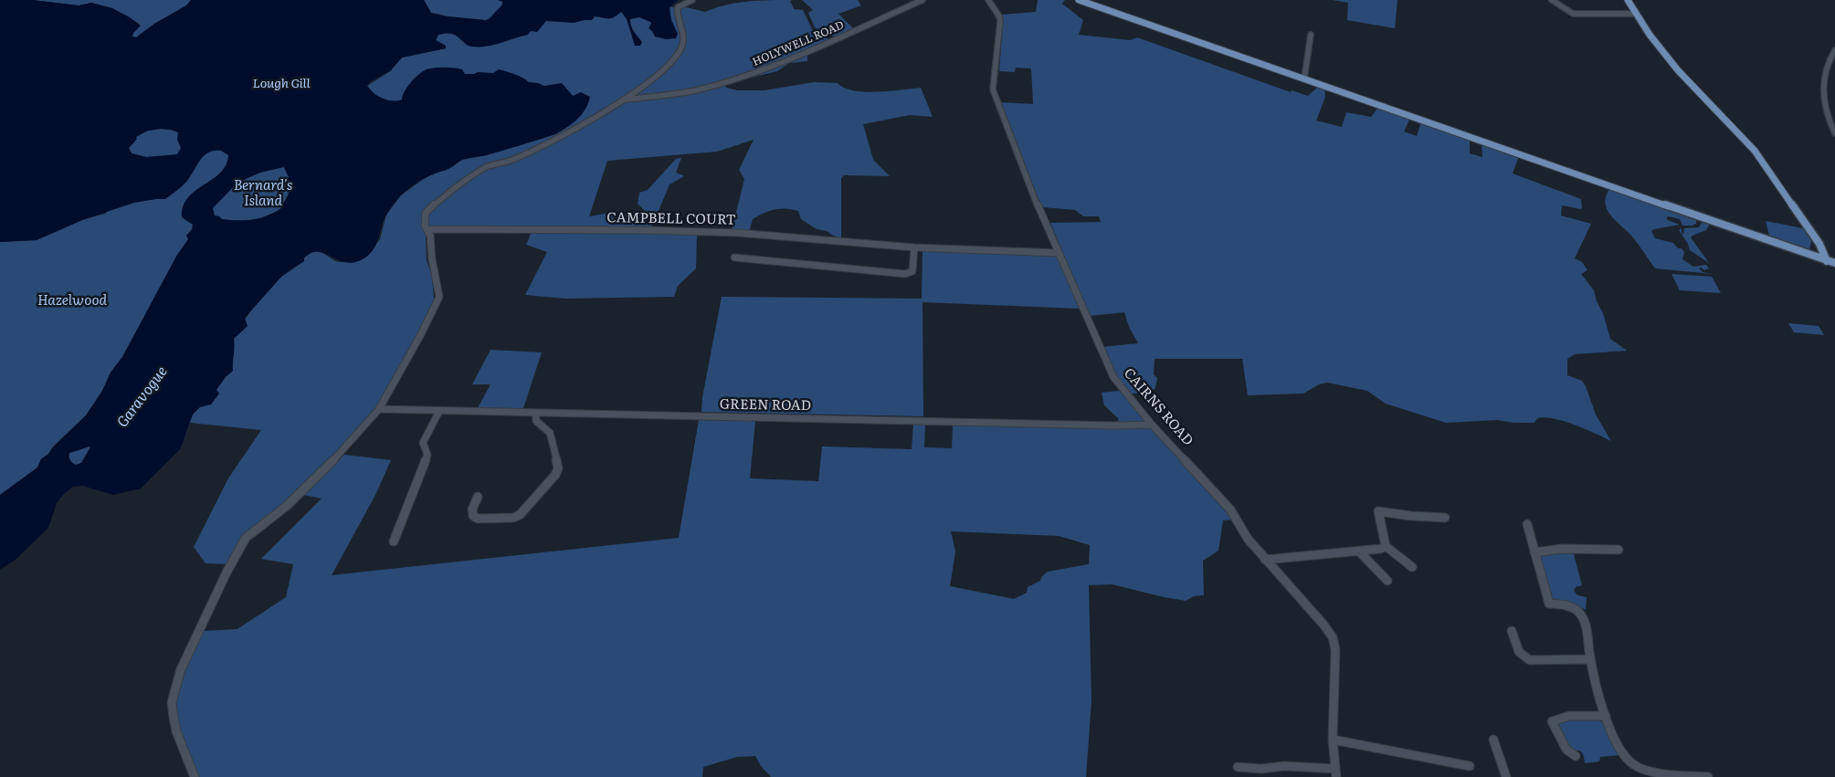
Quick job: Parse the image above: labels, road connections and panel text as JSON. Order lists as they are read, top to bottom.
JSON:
{
  "streets": {
    "street": [
      "HOLYWELL ROAD",
      "CAMPBELL COURT",
      "GREEN ROAD",
      "CAIRNS ROAD"
    ]
  },
  "crossings": [
    ["CAMPBELL COURT", "CAIRNS ROAD"],
    ["GREEN ROAD", "CAIRNS ROAD"]
  ],
  "water": ["Lough Gill", "Garavogue"],
  "parks": ["Bernard's Island", "Hazelwood"]
}
